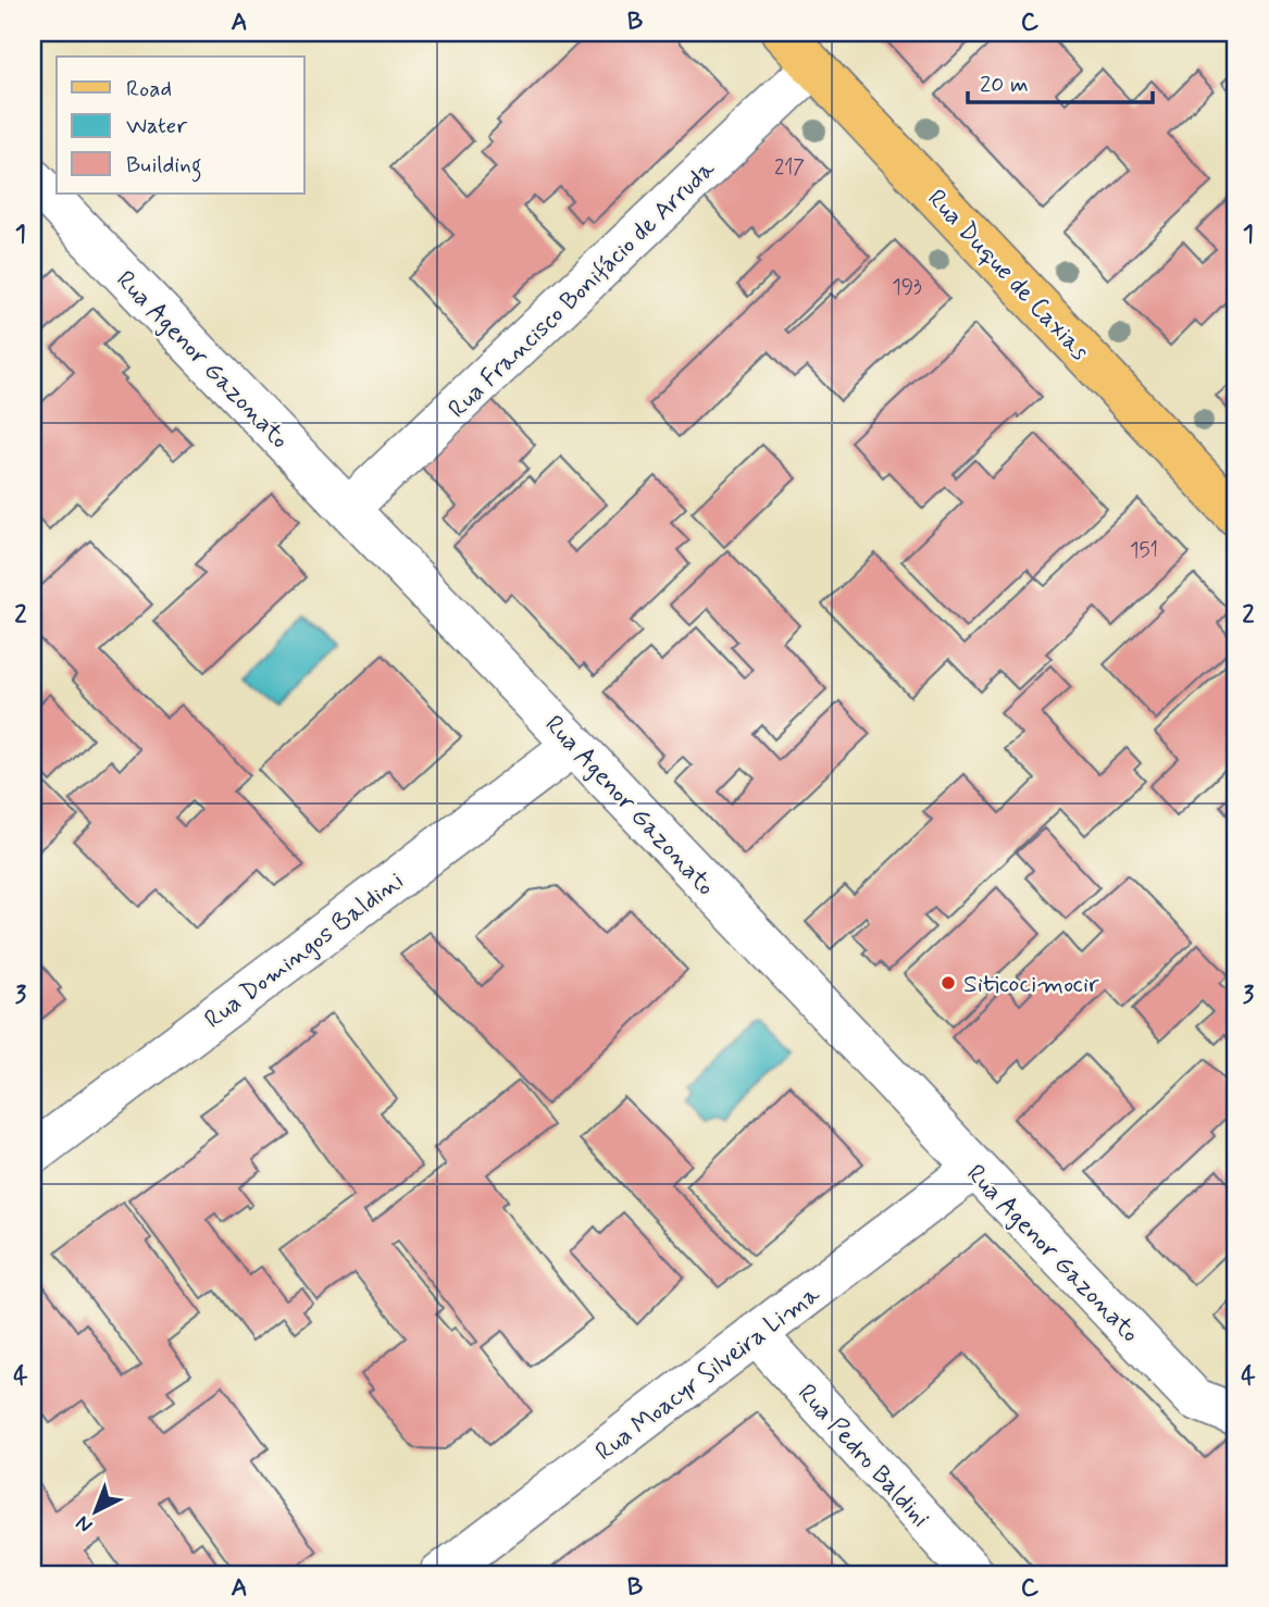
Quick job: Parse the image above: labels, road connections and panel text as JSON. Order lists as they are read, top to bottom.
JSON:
{
  "streets": {
    "main road": ["Rua Duque de Caxias"],
    "street": [
      "Rua Francisco Bonifácio de Arruda",
      "Rua Agenor Gazonato",
      "Rua Domingos Baldini",
      "Rua Moacyr Silveira Lima",
      "Rua Pedro Baldini"
    ]
  },
  "crossings": [
    ["Rua Duque de Caxias", "Rua Francisco Bonifácio de Arruda"],
    ["Rua Francisco Bonifácio de Arruda", "Rua Agenor Gazonato"],
    ["Rua Agenor Gazonato", "Rua Domingos Baldini"],
    ["Rua Agenor Gazonato", "Rua Moacyr Silveira Lima"],
    ["Rua Moacyr Silveira Lima", "Rua Pedro Baldini"]
  ],
  "places": ["Siticocimocir"],
  "house_numbers": ["217", "193", "151"],
  "legend": ["Road", "Water", "Building"],
  "scale_bar": "20 m",
  "north": "bottom left",
  "grid": {
    "columns": ["A", "B", "C"],
    "rows": [
      "1",
      "2",
      "3",
      "4"
    ]
  }
}
